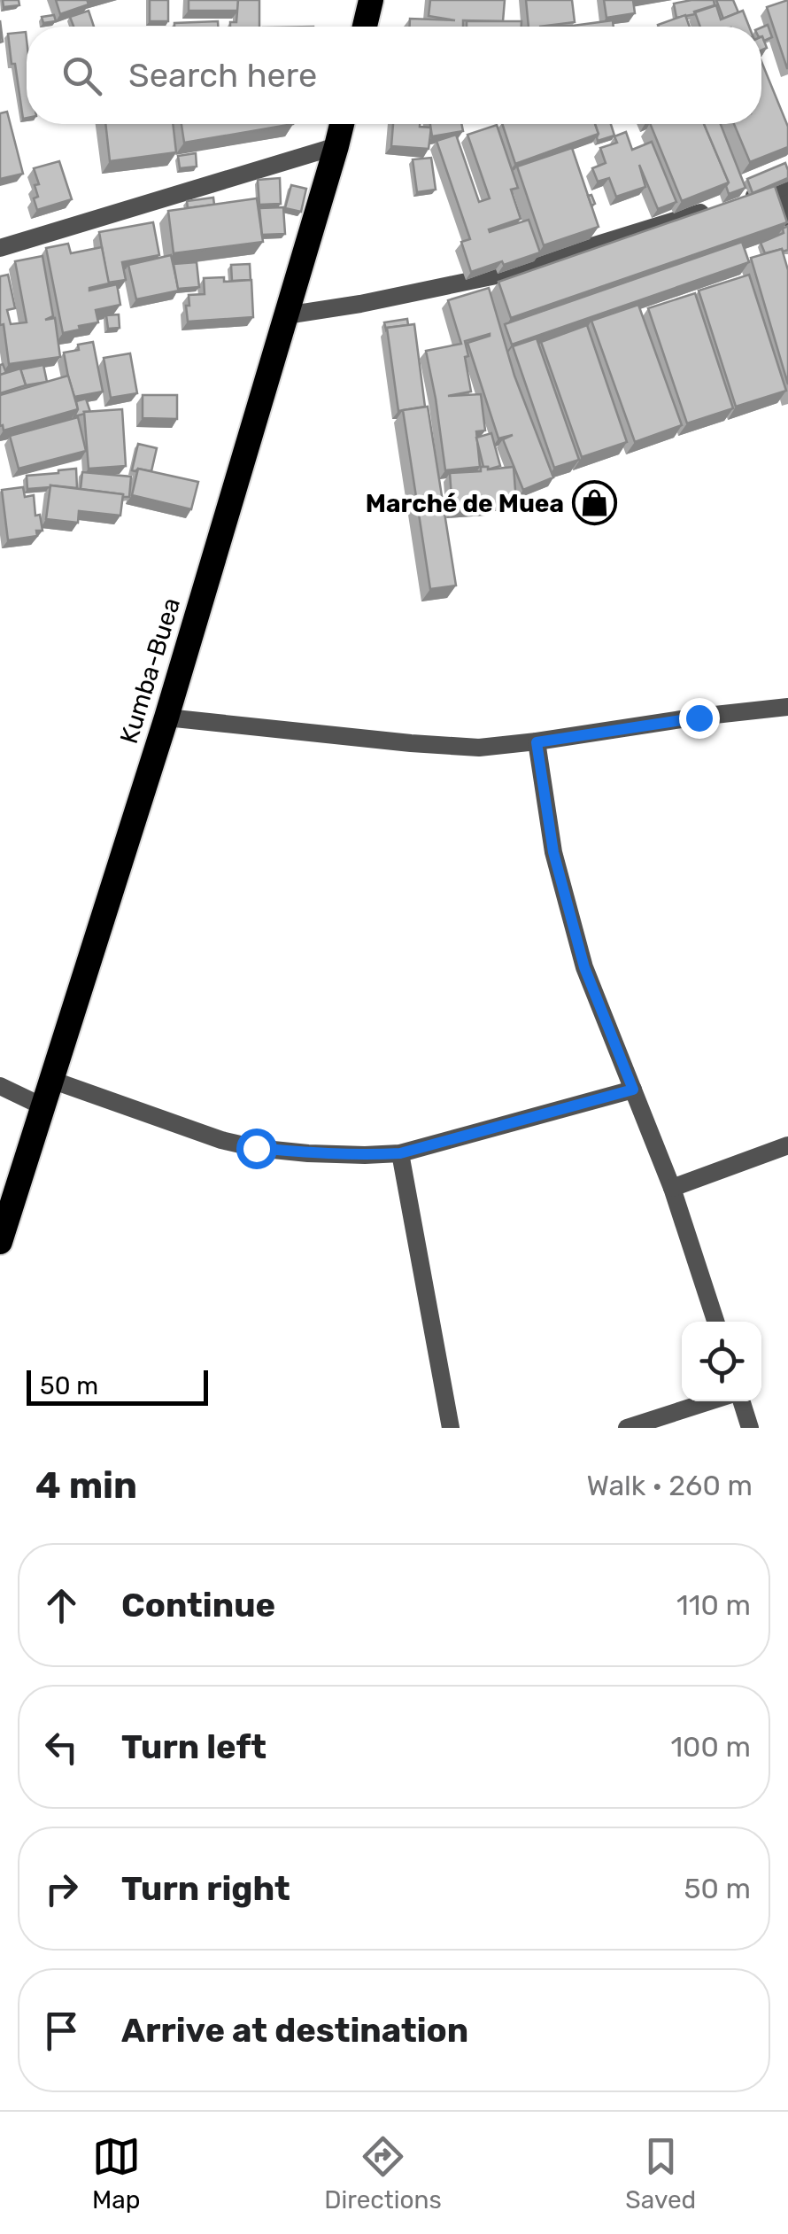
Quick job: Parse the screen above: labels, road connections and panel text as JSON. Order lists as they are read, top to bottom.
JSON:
{
  "streets": {
    "highway": ["Kumba-Buea"]
  },
  "places": {
    "shop": ["Marché de Muea"]
  },
  "scale_bar": "50 m",
  "page": {
    "search": "Search here",
    "scale": "50 m",
    "heading": ["4 min", "Walk · 260 m"],
    "list": [
      ["Continue", "110 m"],
      ["Turn left", "100 m"],
      ["Turn right", "50 m"],
      "Arrive at destination"
    ],
    "nav": ["Map", "Directions", "Saved"]
  }
}
